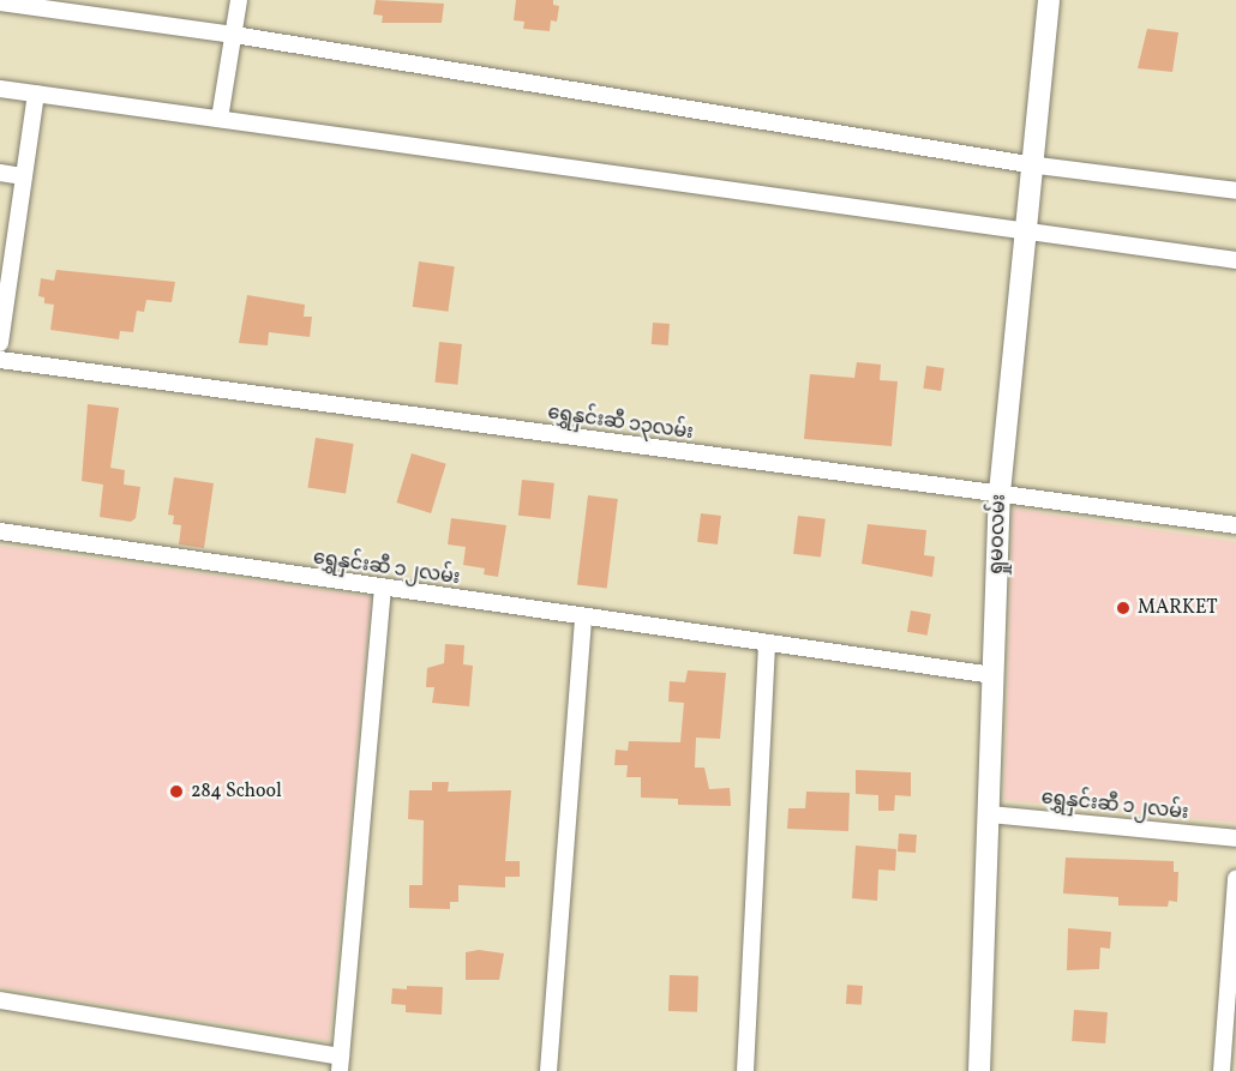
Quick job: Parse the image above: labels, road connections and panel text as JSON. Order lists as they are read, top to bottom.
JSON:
{
  "streets": {
    "street": ["ရွှေနှင်းဆီ ၁၃လမ်း", "ရှုမဝလမ်း", "ရွှေနှင်းဆီ ၁၂လမ်း"]
  },
  "crossings": [
    ["ရွှေနှင်းဆီ ၁၃လမ်း", "ရှုမဝလမ်း"],
    ["ရှုမဝလမ်း", "ရွှေနှင်းဆီ ၁၂လမ်း"]
  ],
  "places": ["MARKET", "284 School"]
}
